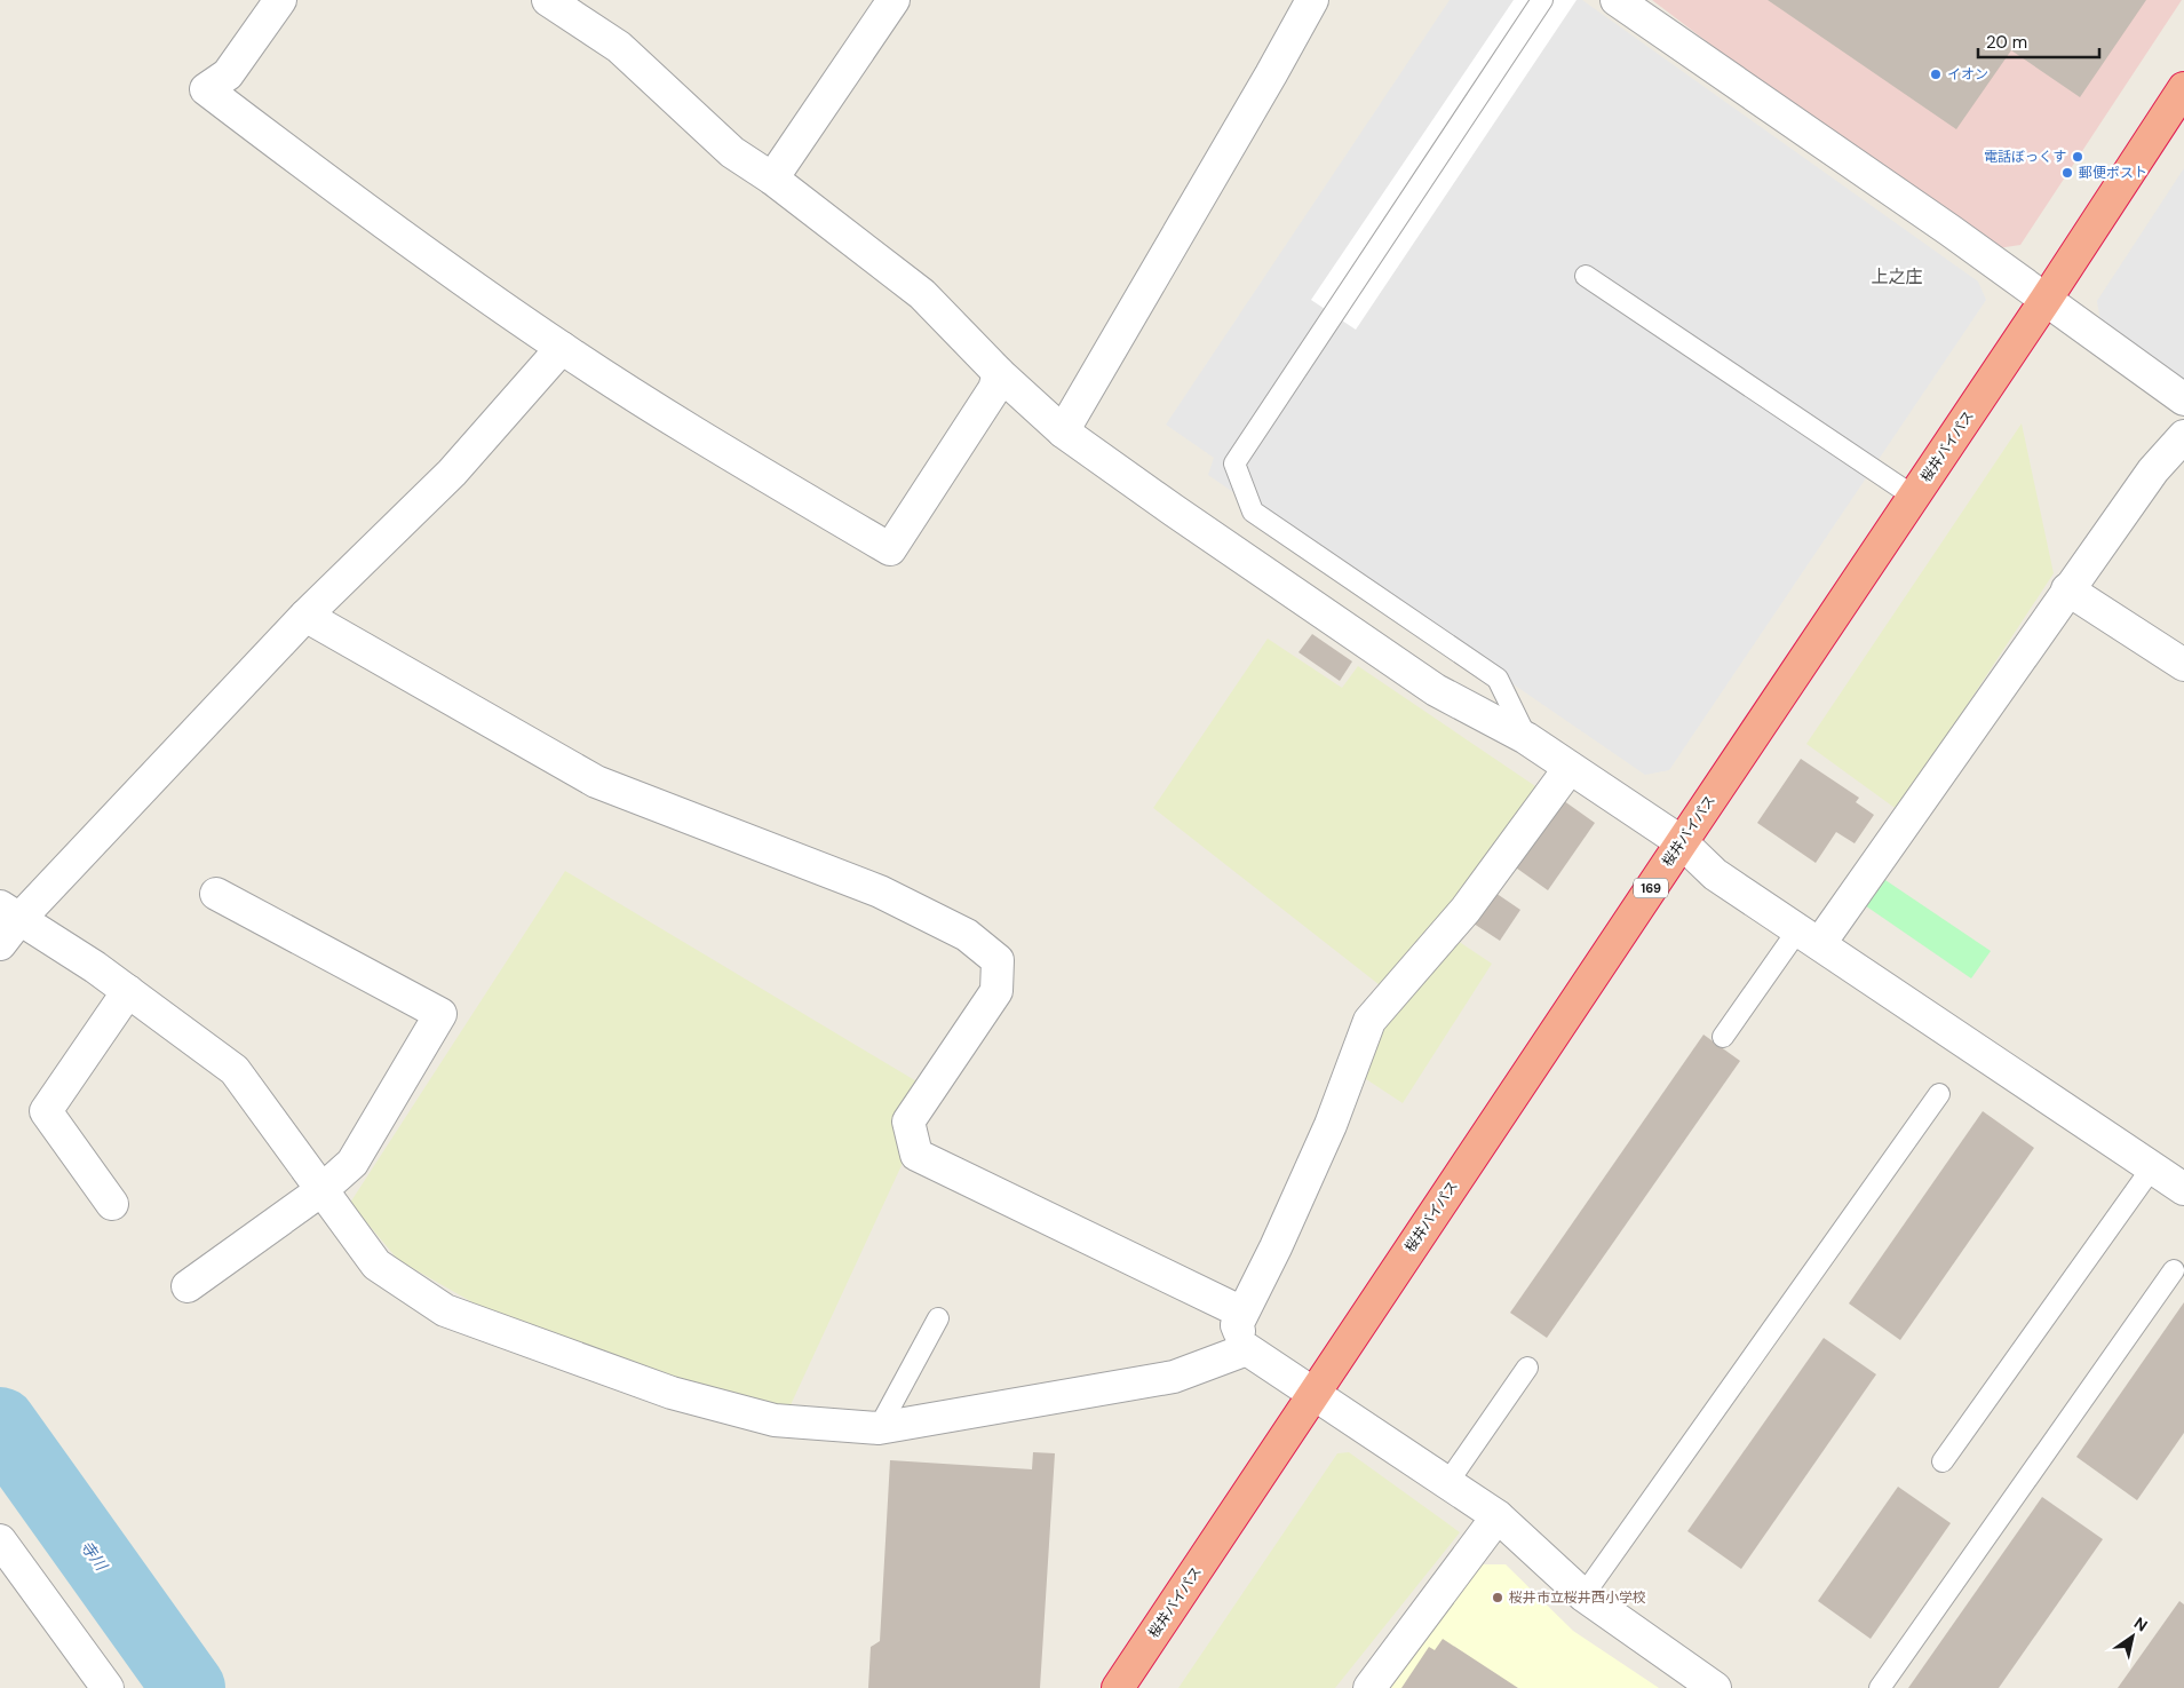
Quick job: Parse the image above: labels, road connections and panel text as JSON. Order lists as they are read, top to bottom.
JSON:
{
  "streets": {
    "highway": ["桜井バイパス", "169"]
  },
  "districts": ["上之庄"],
  "water": ["寺川"],
  "places": [
    "イオン",
    "電話ぼっくす",
    "郵便ポスト",
    "桜井市立桜井西小学校"
  ],
  "scale_bar": "20 m",
  "north": "top right"
}
